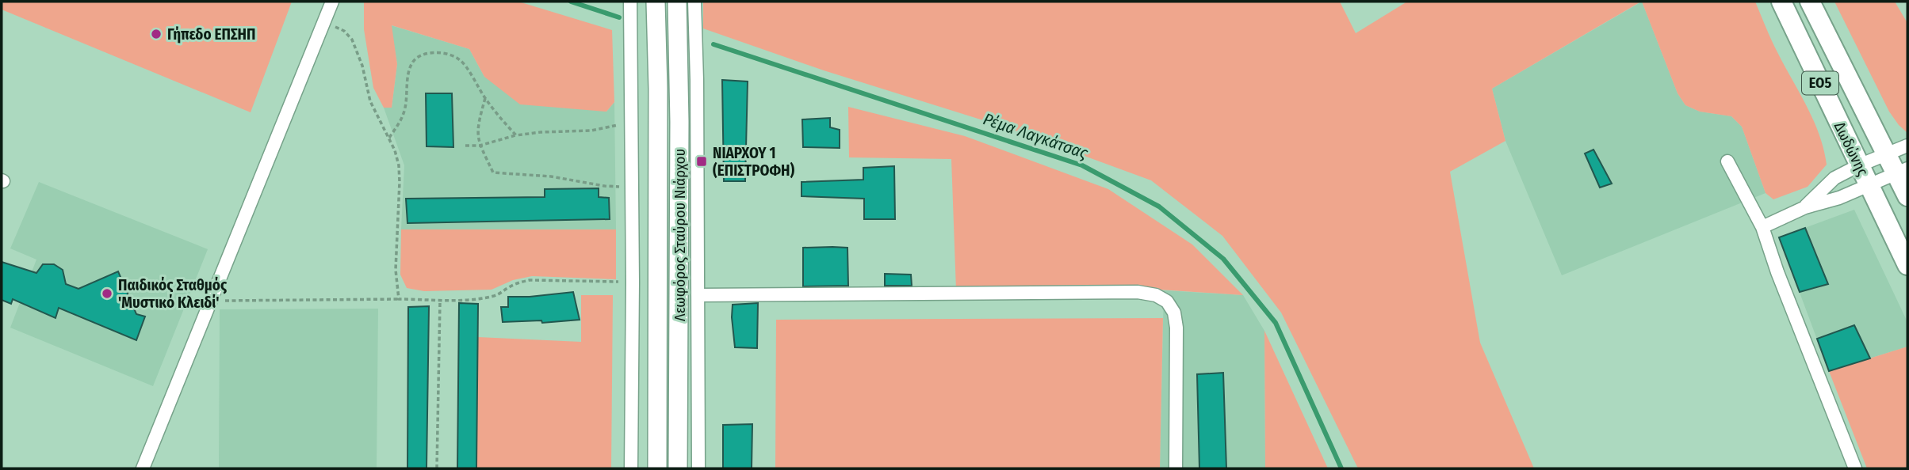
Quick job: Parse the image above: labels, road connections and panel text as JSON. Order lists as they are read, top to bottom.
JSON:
{
  "streets": {
    "main road": ["ΕΟ5", "Δωδώνης", "Λεωφόρος Σταύρου Νιάρχου"]
  },
  "water": ["Ρέμα Λαγκάτσας"],
  "places": {
    "other": ["Γήπεδο ΕΠΣΗΠ", "Παιδικός Σταθμός 'Μυστικό Κλειδί'"],
    "transit": ["ΝΙΑΡΧΟΥ 1 (ΕΠΙΣΤΡΟΦΗ)"]
  }
}
